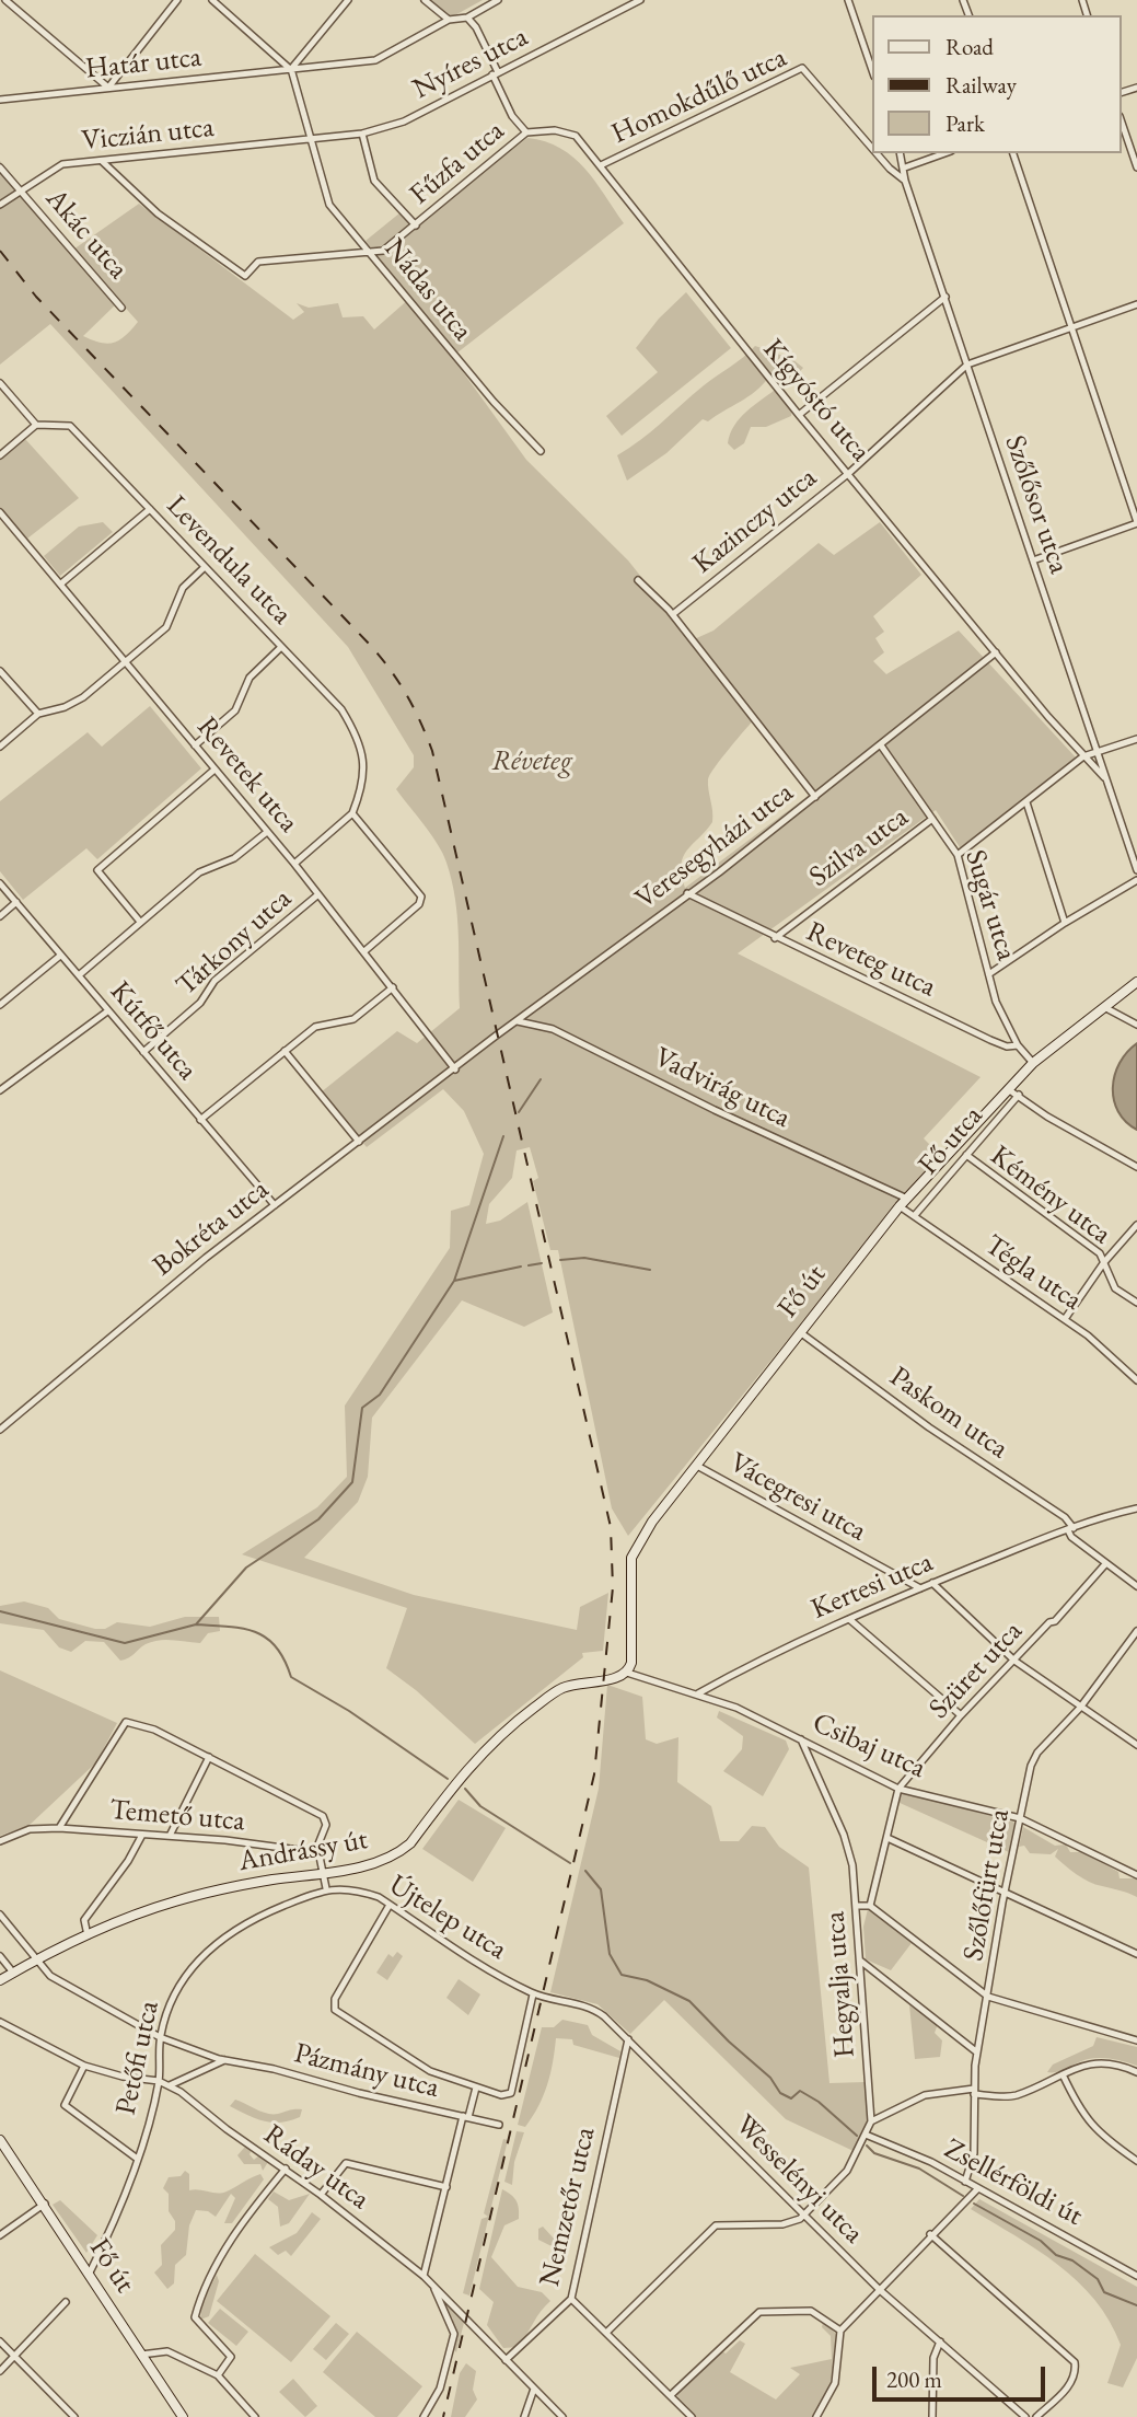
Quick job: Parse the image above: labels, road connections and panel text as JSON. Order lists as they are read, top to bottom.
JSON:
{
  "streets": {
    "main road": ["Fő út", "Andrássy út"],
    "street": [
      "Határ utca",
      "Nyíres utca",
      "Homokdűlő utca",
      "Viczián utca",
      "Fűzfa utca",
      "Akác utca",
      "Nádas utca",
      "Kígyóstó utca",
      "Szőlősor utca",
      "Kazinczy utca",
      "Levendula utca",
      "Revetek utca",
      "Veresegyházi utca",
      "Szilva utca",
      "Sugár utca",
      "Tárkony utca",
      "Reveteg utca",
      "Kútfő utca",
      "Vadvirág utca",
      "Fő utca",
      "Kémény utca",
      "Bokréta utca",
      "Tégla utca",
      "Paskom utca",
      "Vácegresi utca",
      "Kertesi utca",
      "Szüret utca",
      "Csibaj utca",
      "Temető utca",
      "Szőlőfürt utca",
      "Újtelep utca",
      "Hegyalja utca",
      "Petőfi utca",
      "Pázmány utca",
      "Ráday utca",
      "Wesselényi utca",
      "Zsellérföldi út",
      "Nemzetőr utca"
    ]
  },
  "crossings": [
    ["Nyíres utca", "Viczián utca"],
    ["Nyíres utca", "Nádas utca"],
    ["Homokdűlő utca", "Kígyóstó utca"],
    ["Homokdűlő utca", "Szőlősor utca"],
    ["Viczián utca", "Akác utca"],
    ["Viczián utca", "Nádas utca"],
    ["Fűzfa utca", "Nádas utca"],
    ["Fűzfa utca", "Kígyóstó utca"],
    ["Kígyóstó utca", "Szőlősor utca"],
    ["Kígyóstó utca", "Kazinczy utca"],
    ["Kígyóstó utca", "Veresegyházi utca"],
    ["Szőlősor utca", "Kazinczy utca"],
    ["Revetek utca", "Veresegyházi utca"],
    ["Revetek utca", "Tárkony utca"],
    ["Revetek utca", "Bokréta utca"],
    ["Veresegyházi utca", "Sugár utca"],
    ["Veresegyházi utca", "Reveteg utca"],
    ["Veresegyházi utca", "Vadvirág utca"],
    ["Veresegyházi utca", "Bokréta utca"],
    ["Szilva utca", "Sugár utca"],
    ["Szilva utca", "Reveteg utca"],
    ["Sugár utca", "Reveteg utca"],
    ["Tárkony utca", "Kútfő utca"],
    ["Kútfő utca", "Bokréta utca"],
    ["Vadvirág utca", "Fő út"],
    ["Fő utca", "Kémény utca"],
    ["Fő utca", "Tégla utca"],
    ["Tégla utca", "Fő út"],
    ["Fő út", "Paskom utca"],
    ["Fő út", "Vácegresi utca"],
    ["Fő út", "Csibaj utca"],
    ["Fő út", "Andrássy út"],
    ["Fő út", "Petőfi utca"],
    ["Paskom utca", "Kertesi utca"],
    ["Paskom utca", "Szüret utca"],
    ["Vácegresi utca", "Kertesi utca"],
    ["Kertesi utca", "Csibaj utca"],
    ["Szüret utca", "Csibaj utca"],
    ["Csibaj utca", "Andrássy út"],
    ["Csibaj utca", "Szőlőfürt utca"],
    ["Csibaj utca", "Hegyalja utca"],
    ["Szőlőfürt utca", "Zsellérföldi út"],
    ["Újtelep utca", "Petőfi utca"],
    ["Újtelep utca", "Wesselényi utca"],
    ["Hegyalja utca", "Wesselényi utca"],
    ["Hegyalja utca", "Zsellérföldi út"],
    ["Petőfi utca", "Pázmány utca"],
    ["Petőfi utca", "Ráday utca"],
    ["Ráday utca", "Nemzetőr utca"],
    ["Wesselényi utca", "Nemzetőr utca"]
  ],
  "parks": ["Réveteg"],
  "legend": ["Road", "Railway", "Park"],
  "scale_bar": "200 m"
}
